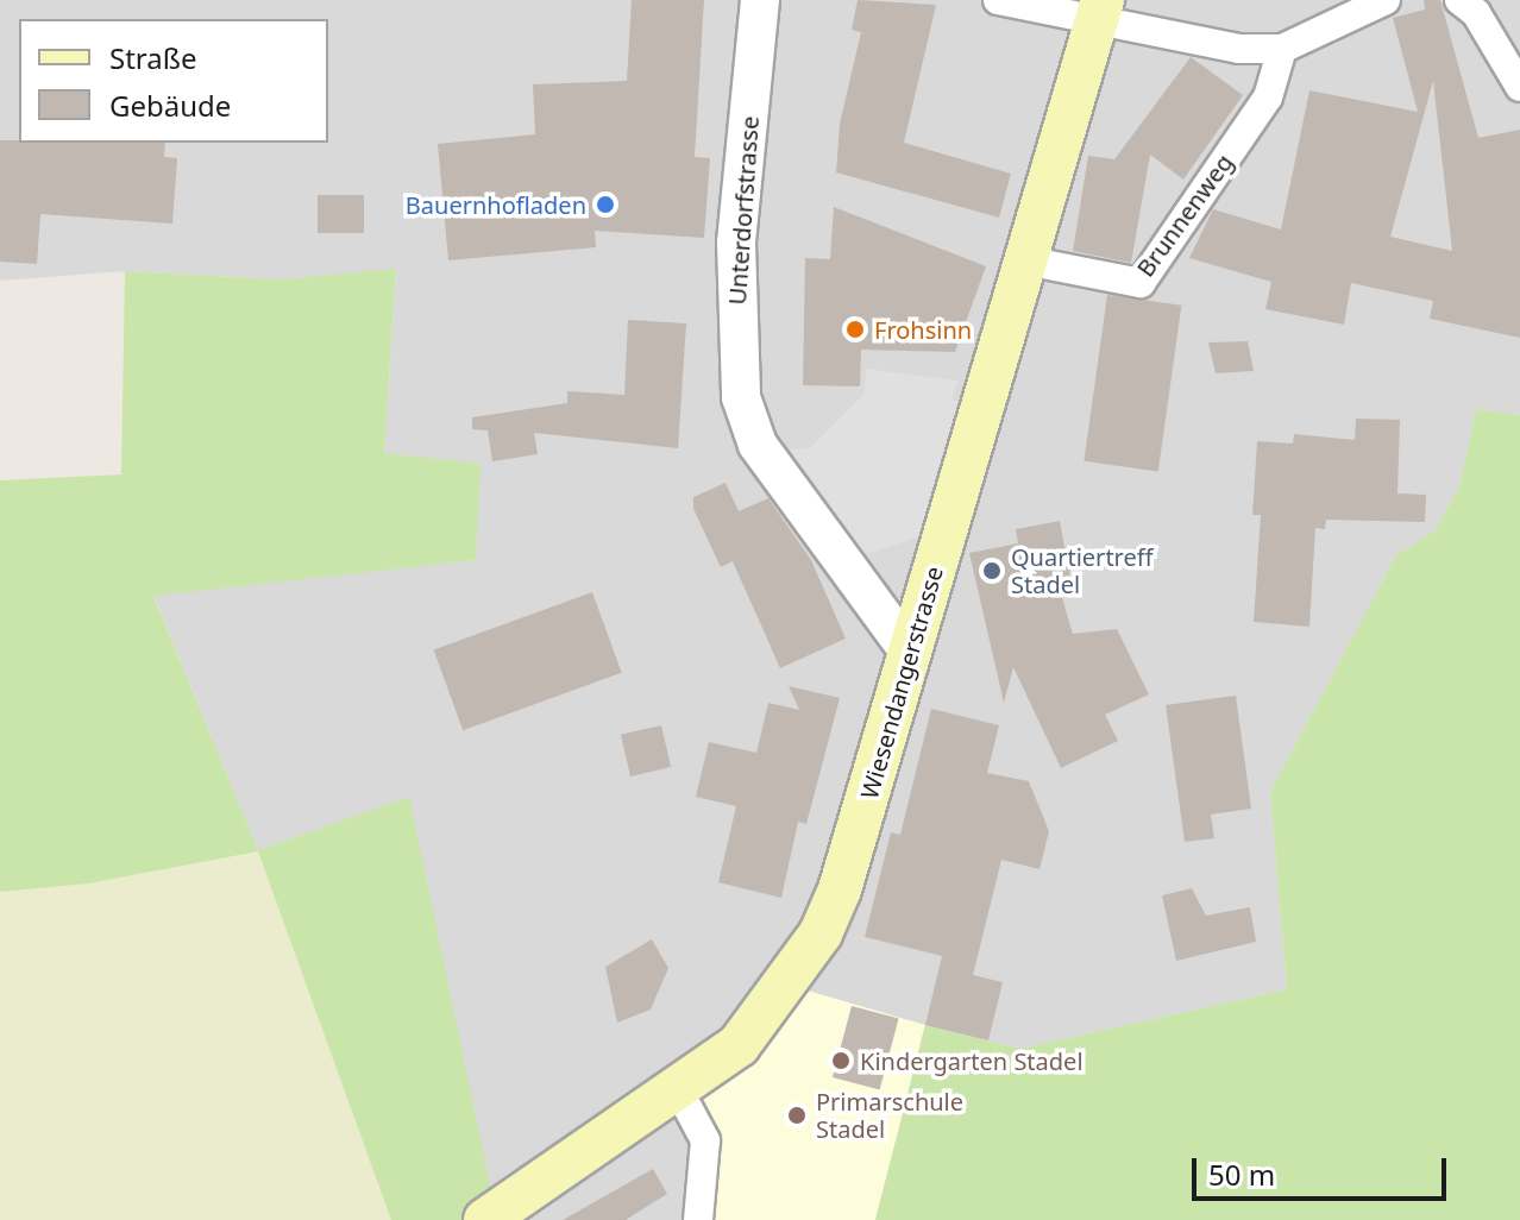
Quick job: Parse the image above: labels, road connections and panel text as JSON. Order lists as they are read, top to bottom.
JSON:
{
  "streets": {
    "main road": ["Wiesendangerstrasse"],
    "street": ["Unterdorfstrasse", "Brunnenweg"]
  },
  "crossings": [
    ["Unterdorfstrasse", "Wiesendangerstrasse"],
    ["Brunnenweg", "Wiesendangerstrasse"]
  ],
  "places": [
    "Bauernhofladen",
    "Frohsinn",
    "Quartiertreff Stadel",
    "Kindergarten Stadel",
    "Primarschule Stadel"
  ],
  "legend": ["Straße", "Gebäude"],
  "scale_bar": "50 m"
}
